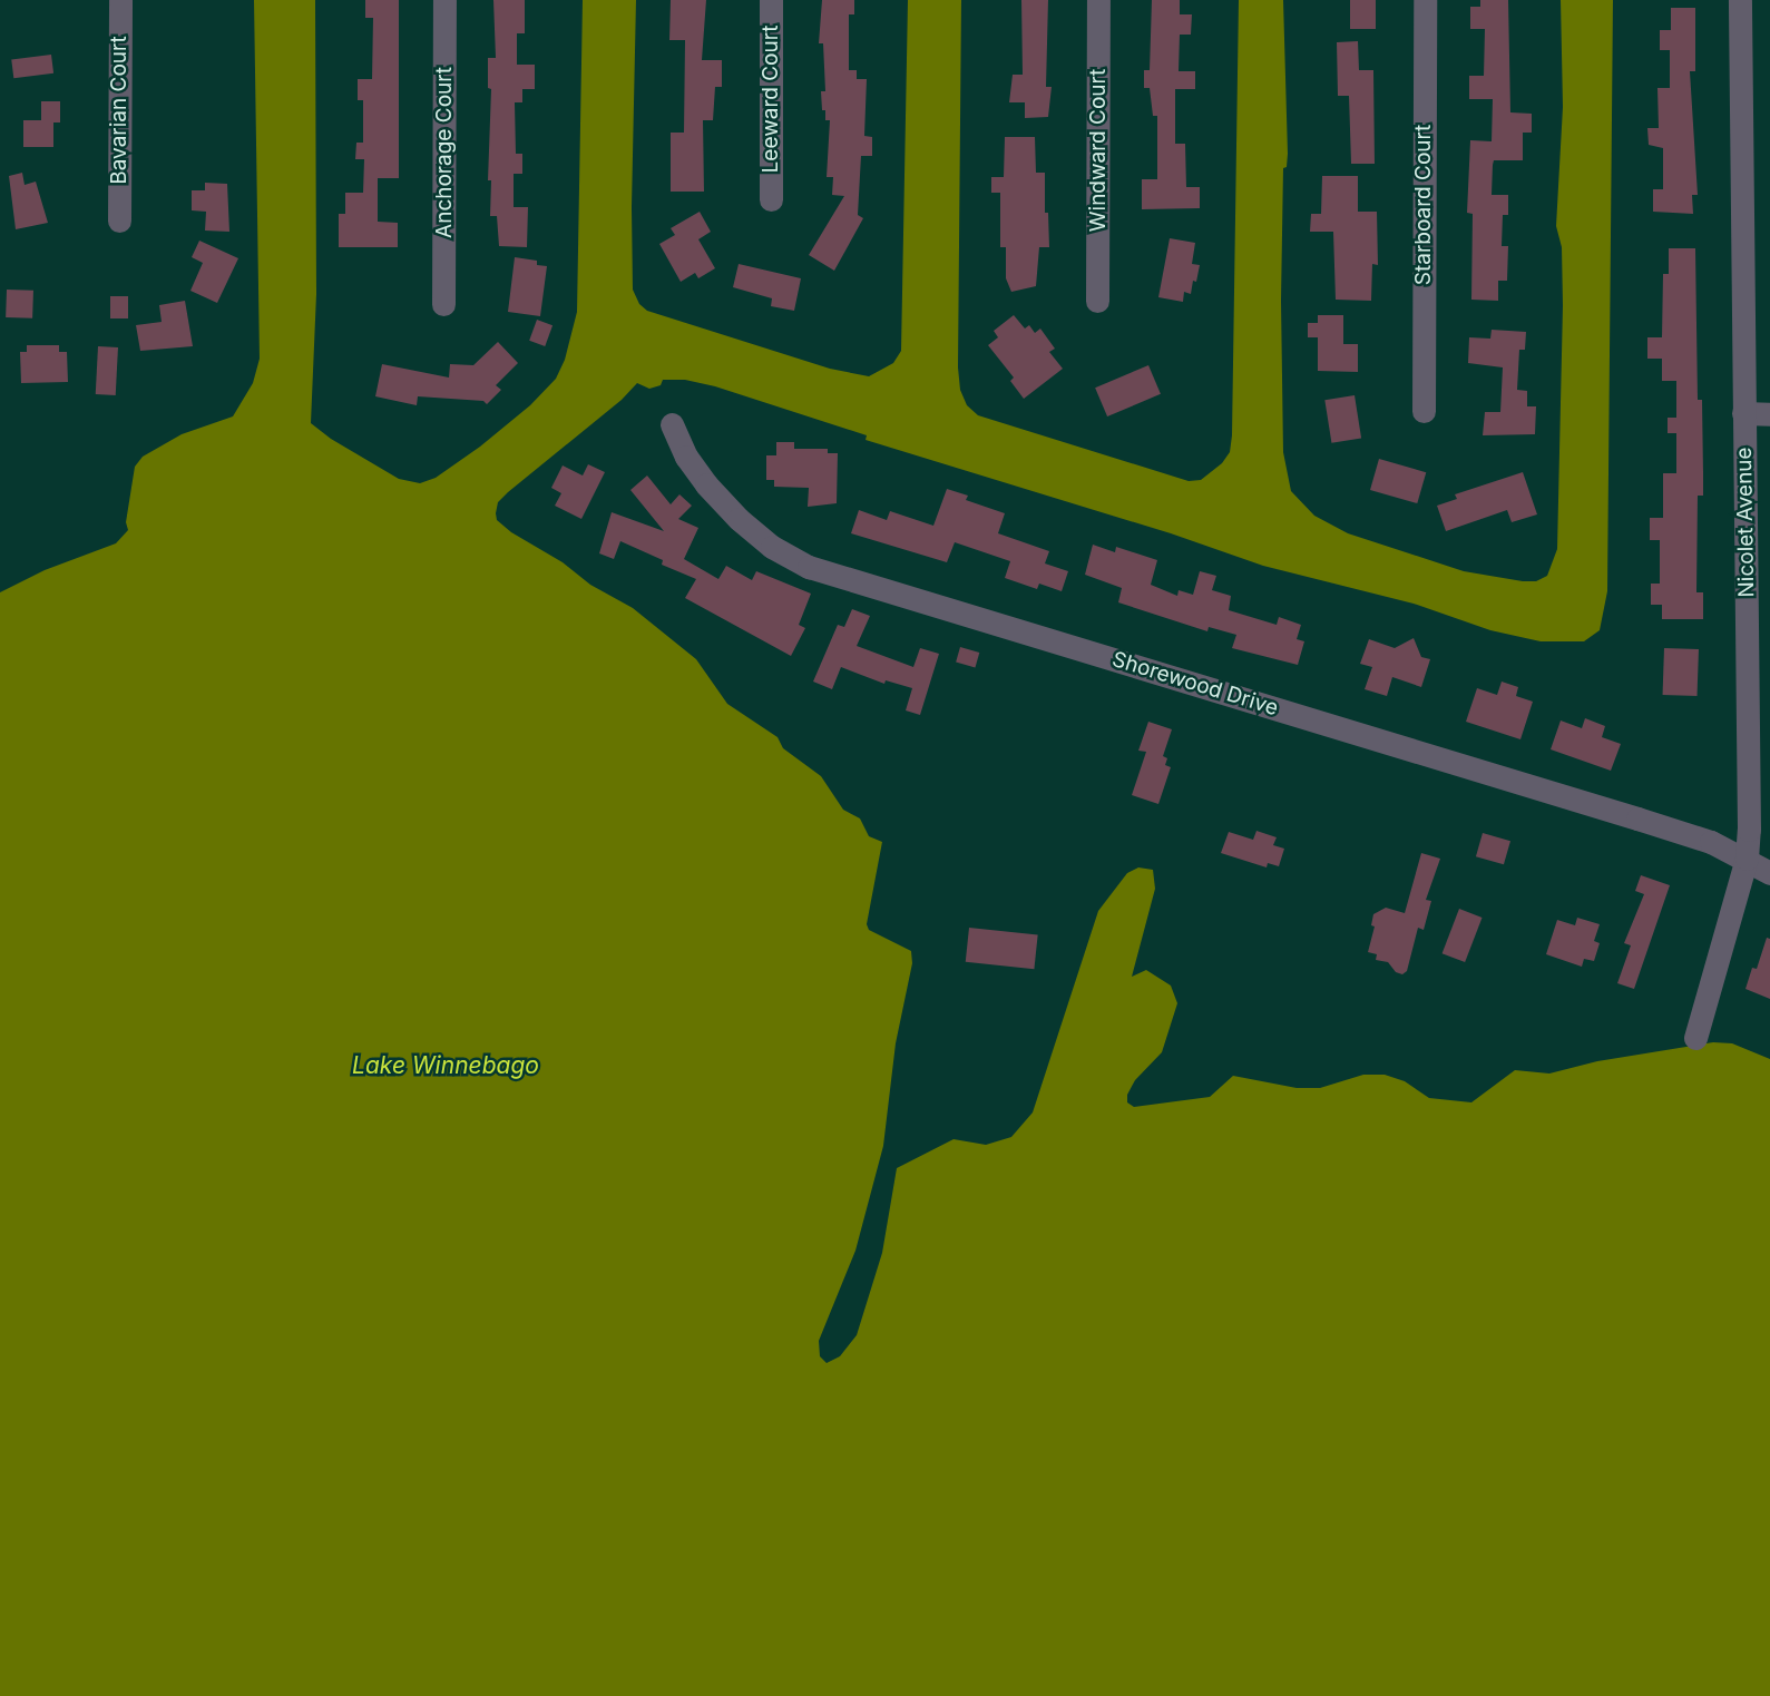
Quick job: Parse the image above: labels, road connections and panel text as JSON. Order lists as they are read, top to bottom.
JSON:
{
  "streets": {
    "street": [
      "Leeward Court",
      "Bavarian Court",
      "Windward Court",
      "Anchorage Court",
      "Starboard Court",
      "Nicolet Avenue",
      "Shorewood Drive"
    ]
  },
  "crossings": [
    ["Nicolet Avenue", "Shorewood Drive"]
  ],
  "water": ["Lake Winnebago"]
}
